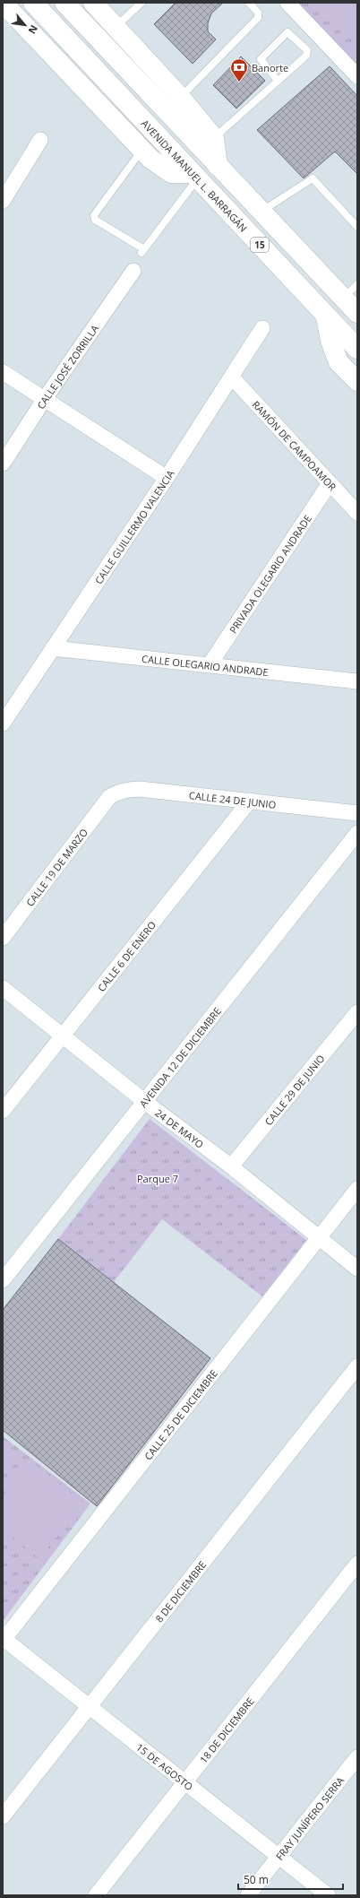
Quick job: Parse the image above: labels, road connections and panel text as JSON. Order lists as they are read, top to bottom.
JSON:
{
  "streets": {
    "main road": ["AVENIDA MANUEL L. BARRAGÁN", "15"],
    "street": [
      "CALLE JOSÉ ZORRILLA",
      "RAMÓN DE CAMPOAMOR",
      "CALLE GUILLERMO VALENCIA",
      "PRIVADA OLEGARIO ANDRADE",
      "CALLE OLEGARIO ANDRADE",
      "CALLE 24 DE JUNIO",
      "CALLE 19 DE MARZO",
      "CALLE 6 DE ENERO",
      "AVENIDA 12 DE DICIEMBRE",
      "CALLE 29 DE JUNIO",
      "24 DE MAYO",
      "CALLE 25 DE DICIEMBRE",
      "8 DE DICIEMBRE",
      "18 DE DICIEMBRE",
      "15 DE AGOSTO",
      "FRAY JUNÍPERO SERRA"
    ]
  },
  "crossings": [
    ["RAMÓN DE CAMPOAMOR", "CALLE GUILLERMO VALENCIA"],
    ["RAMÓN DE CAMPOAMOR", "PRIVADA OLEGARIO ANDRADE"],
    ["CALLE GUILLERMO VALENCIA", "CALLE OLEGARIO ANDRADE"],
    ["PRIVADA OLEGARIO ANDRADE", "CALLE OLEGARIO ANDRADE"],
    ["CALLE 24 DE JUNIO", "CALLE 19 DE MARZO"],
    ["CALLE 24 DE JUNIO", "CALLE 6 DE ENERO"],
    ["CALLE 6 DE ENERO", "24 DE MAYO"],
    ["AVENIDA 12 DE DICIEMBRE", "24 DE MAYO"],
    ["CALLE 29 DE JUNIO", "24 DE MAYO"],
    ["24 DE MAYO", "CALLE 25 DE DICIEMBRE"],
    ["CALLE 25 DE DICIEMBRE", "15 DE AGOSTO"],
    ["8 DE DICIEMBRE", "15 DE AGOSTO"],
    ["18 DE DICIEMBRE", "15 DE AGOSTO"],
    ["15 DE AGOSTO", "FRAY JUNÍPERO SERRA"]
  ],
  "parks": ["Parque 7"],
  "places": {
    "bank": ["Banorte"]
  },
  "scale_bar": "50 m",
  "north": "bottom right"
}
